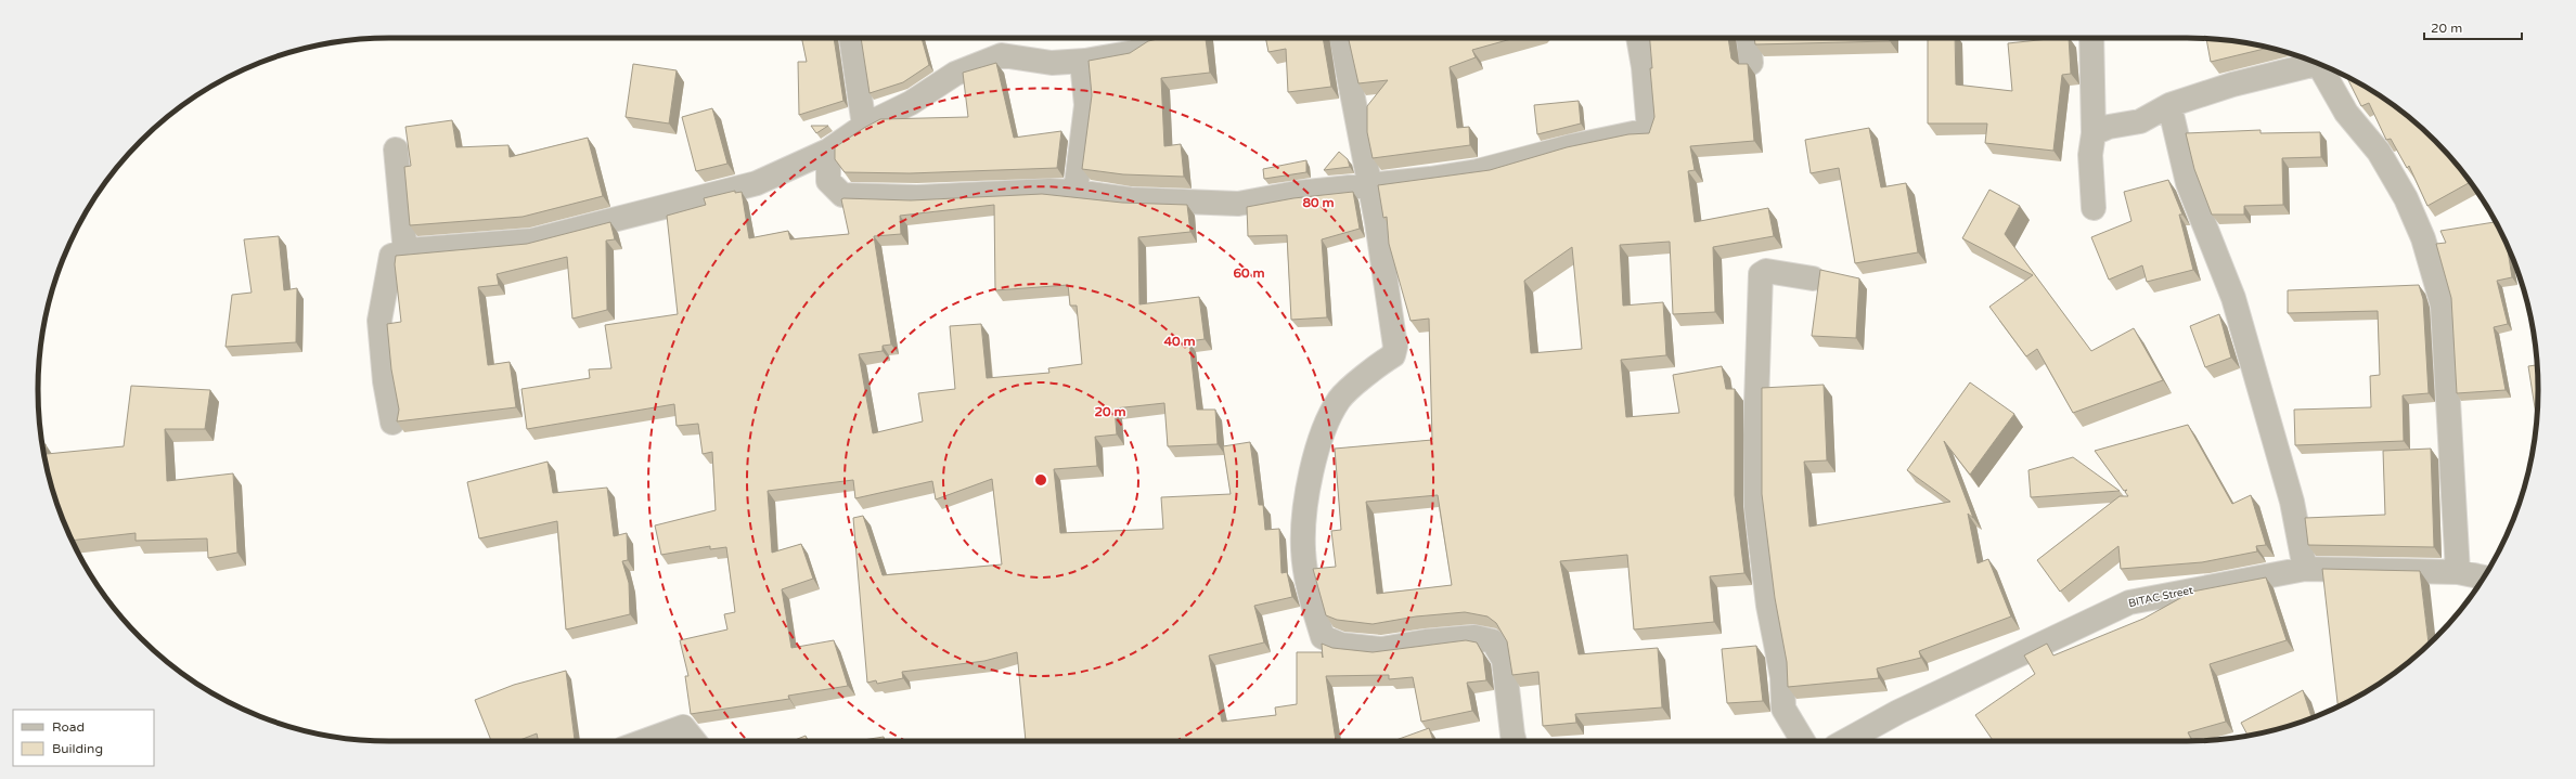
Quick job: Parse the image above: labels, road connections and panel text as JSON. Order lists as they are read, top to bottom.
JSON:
{
  "streets": {
    "street": ["BITAC Street"]
  },
  "legend": ["Road", "Building"],
  "scale_bar": "20 m",
  "rings": [
    "80 m",
    "60 m",
    "40 m",
    "20 m"
  ]
}
